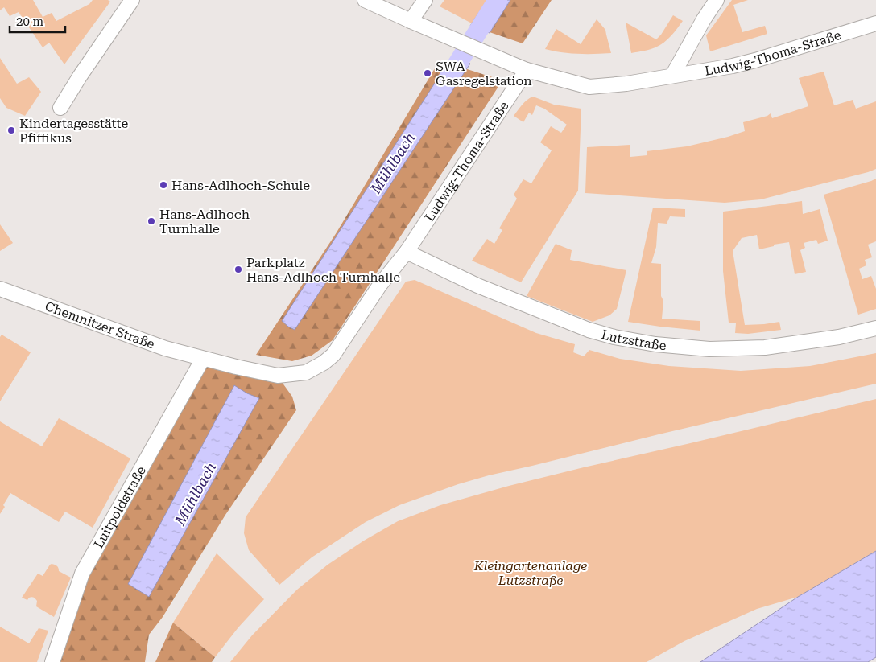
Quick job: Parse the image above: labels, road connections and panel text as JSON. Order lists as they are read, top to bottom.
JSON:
{
  "streets": {
    "street": [
      "Ludwig-Thoma-Straße",
      "Chemnitzer Straße",
      "Lutzstraße",
      "Luitpoldstraße"
    ]
  },
  "crossings": [
    ["Ludwig-Thoma-Straße", "Chemnitzer Straße"],
    ["Ludwig-Thoma-Straße", "Lutzstraße"],
    ["Ludwig-Thoma-Straße", "Luitpoldstraße"],
    ["Chemnitzer Straße", "Luitpoldstraße"]
  ],
  "water": ["Mühlbach"],
  "parks": ["Kleingartenanlage Lutzstraße"],
  "places": [
    "SWA Gasregelstation",
    "Kindertagesstätte Pfiffikus",
    "Hans-Adlhoch-Schule",
    "Hans-Adlhoch Turnhalle",
    "Parkplatz Hans-Adlhoch Turnhalle"
  ],
  "scale_bar": "20 m"
}
